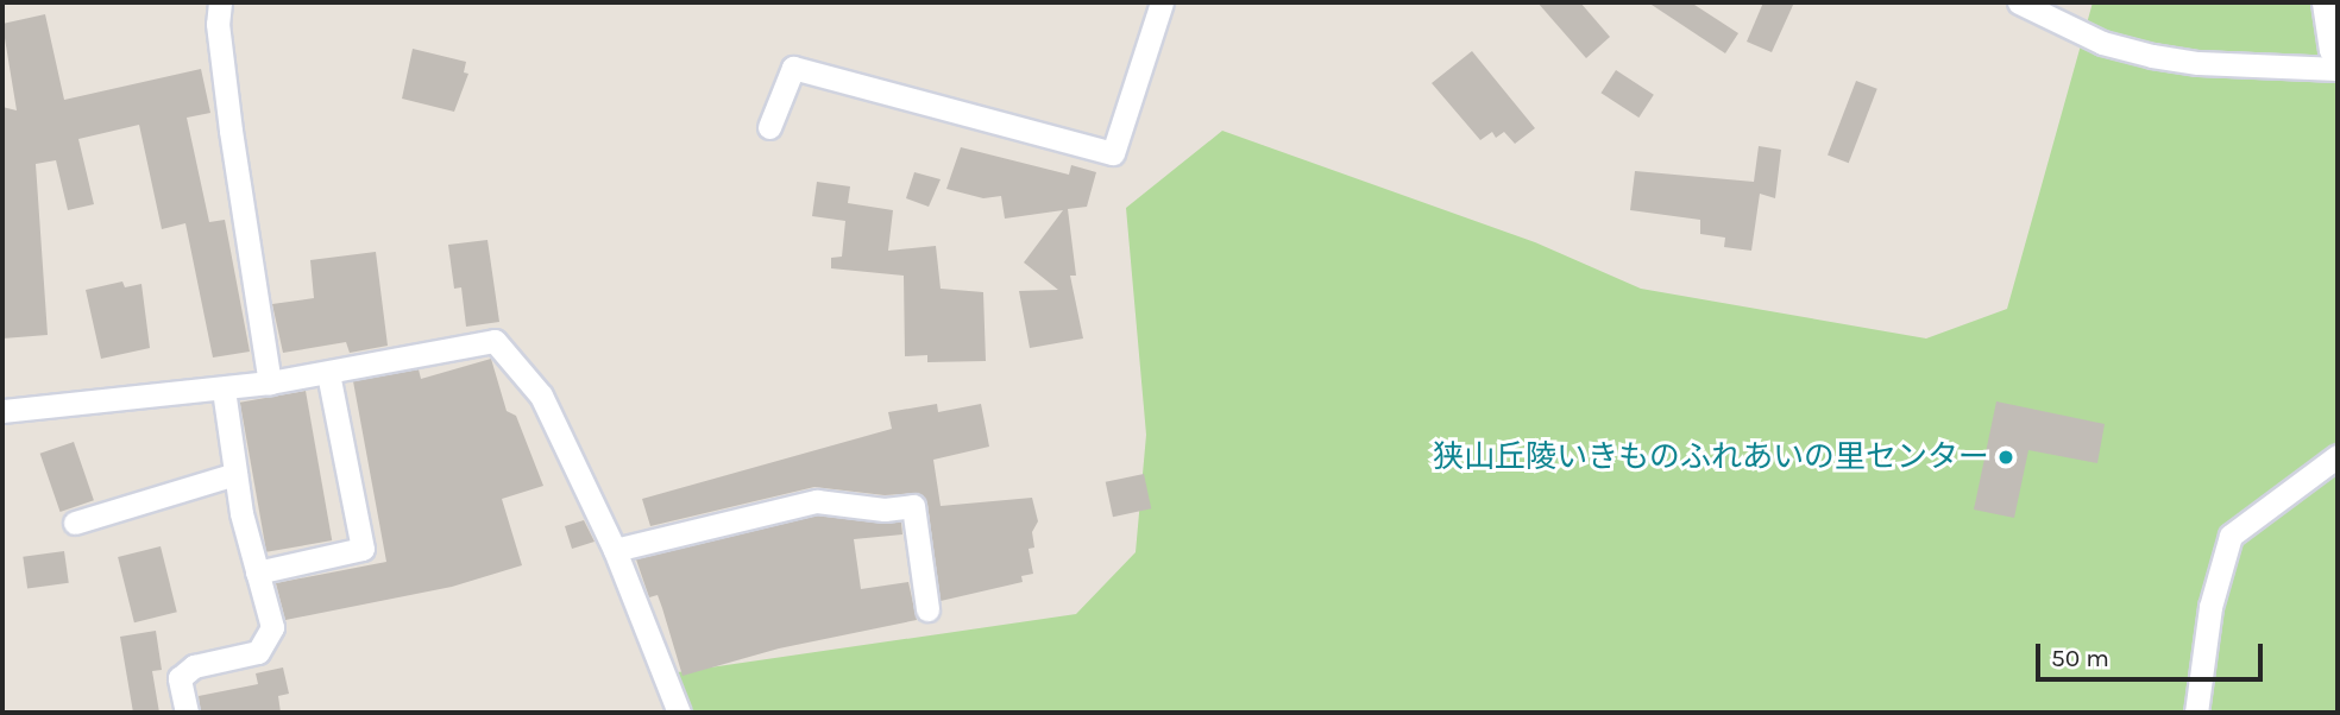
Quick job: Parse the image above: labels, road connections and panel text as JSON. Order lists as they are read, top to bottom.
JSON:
{
  "places": ["狭山丘陵いきものふれあいの里センター"],
  "scale_bar": "50 m"
}
